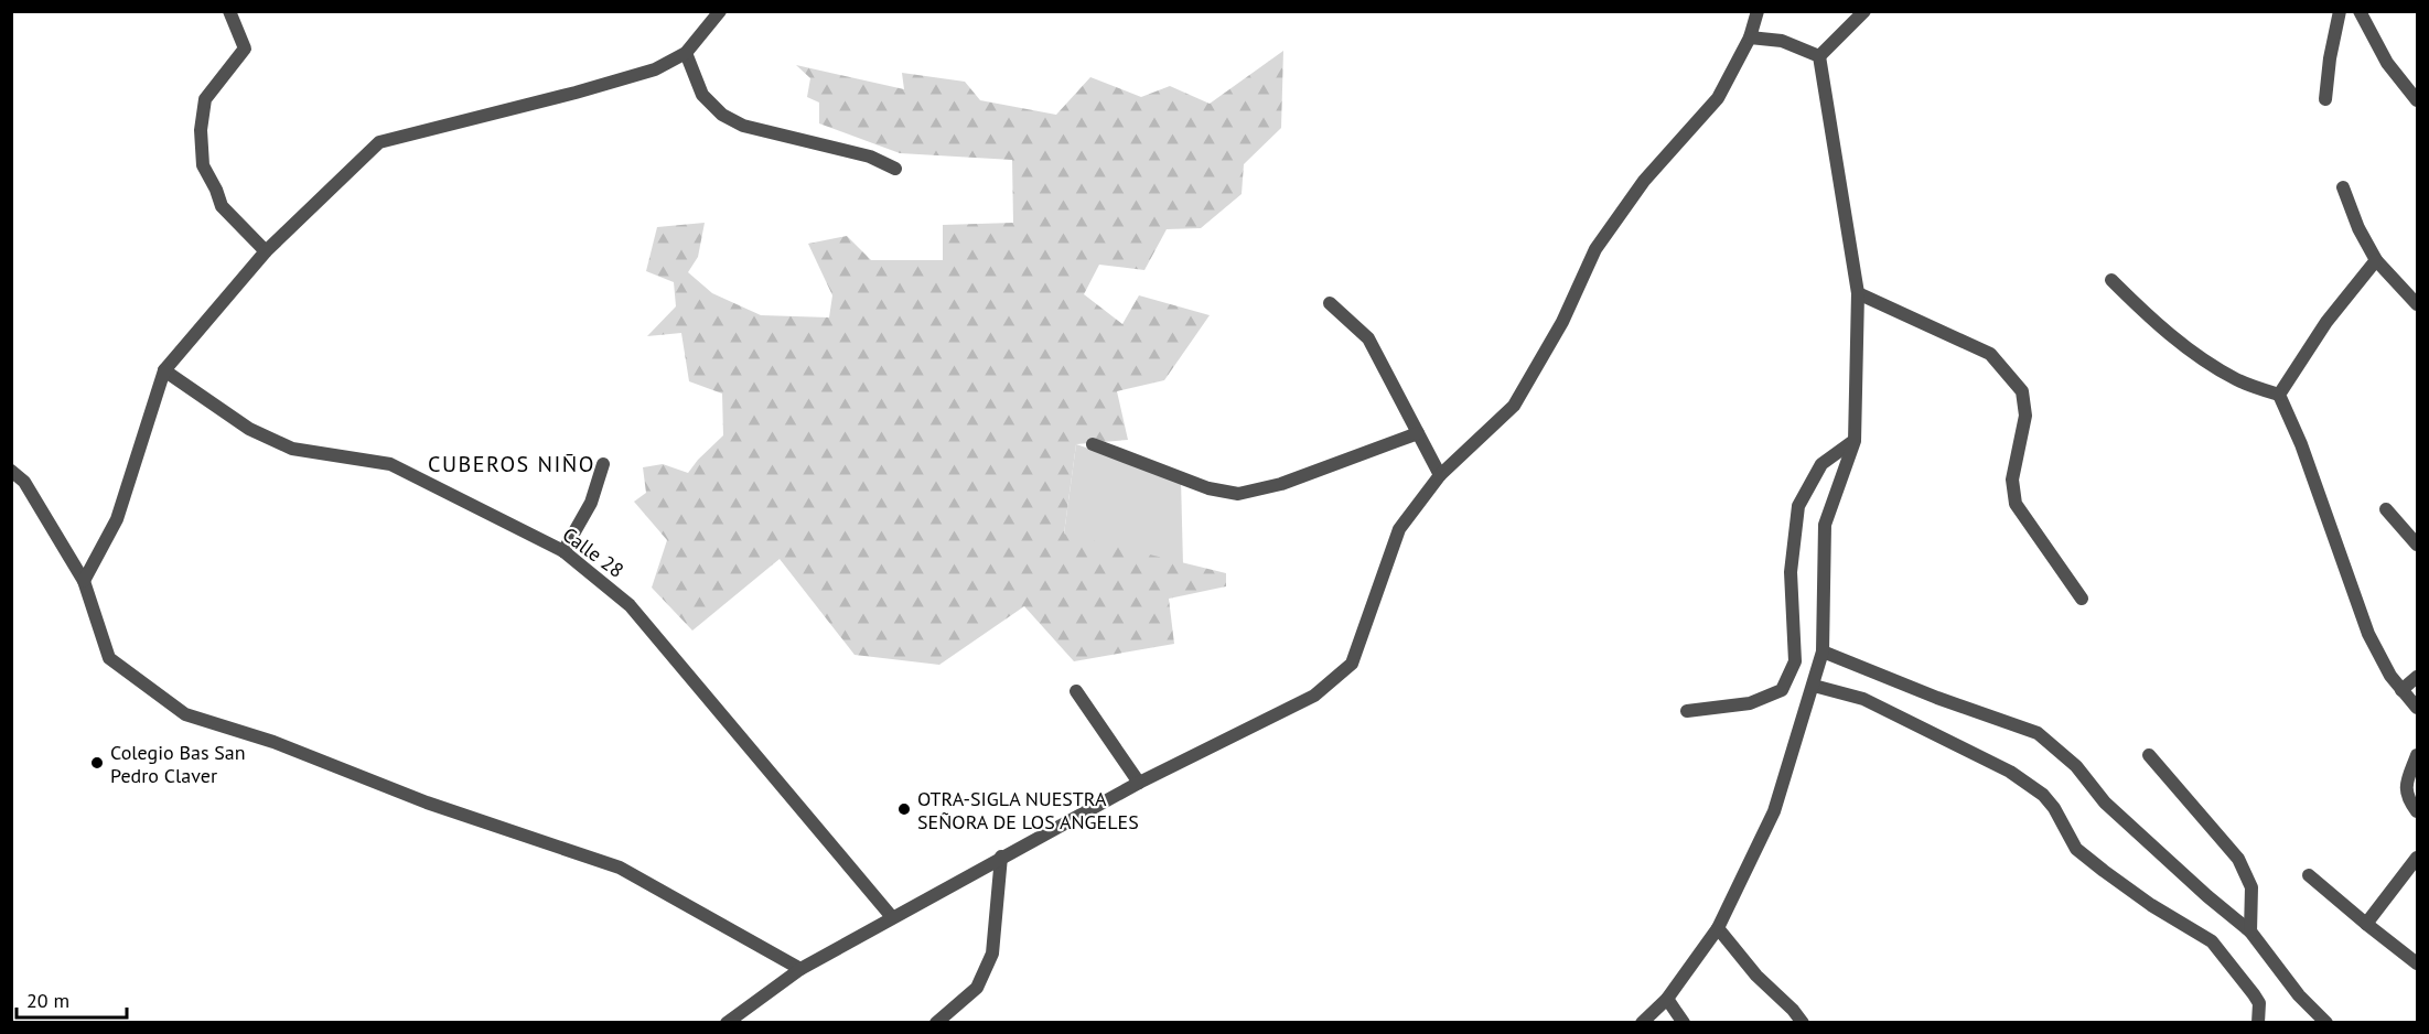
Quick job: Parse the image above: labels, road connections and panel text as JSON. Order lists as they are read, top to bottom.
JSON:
{
  "streets": {
    "street": ["Calle 28"]
  },
  "districts": ["CUBEROS NIÑO"],
  "places": ["Colegio Bas San Pedro Claver", "OTRA-SIGLA NUESTRA SEÑORA DE LOS ANGELES"],
  "scale_bar": "20 m"
}
